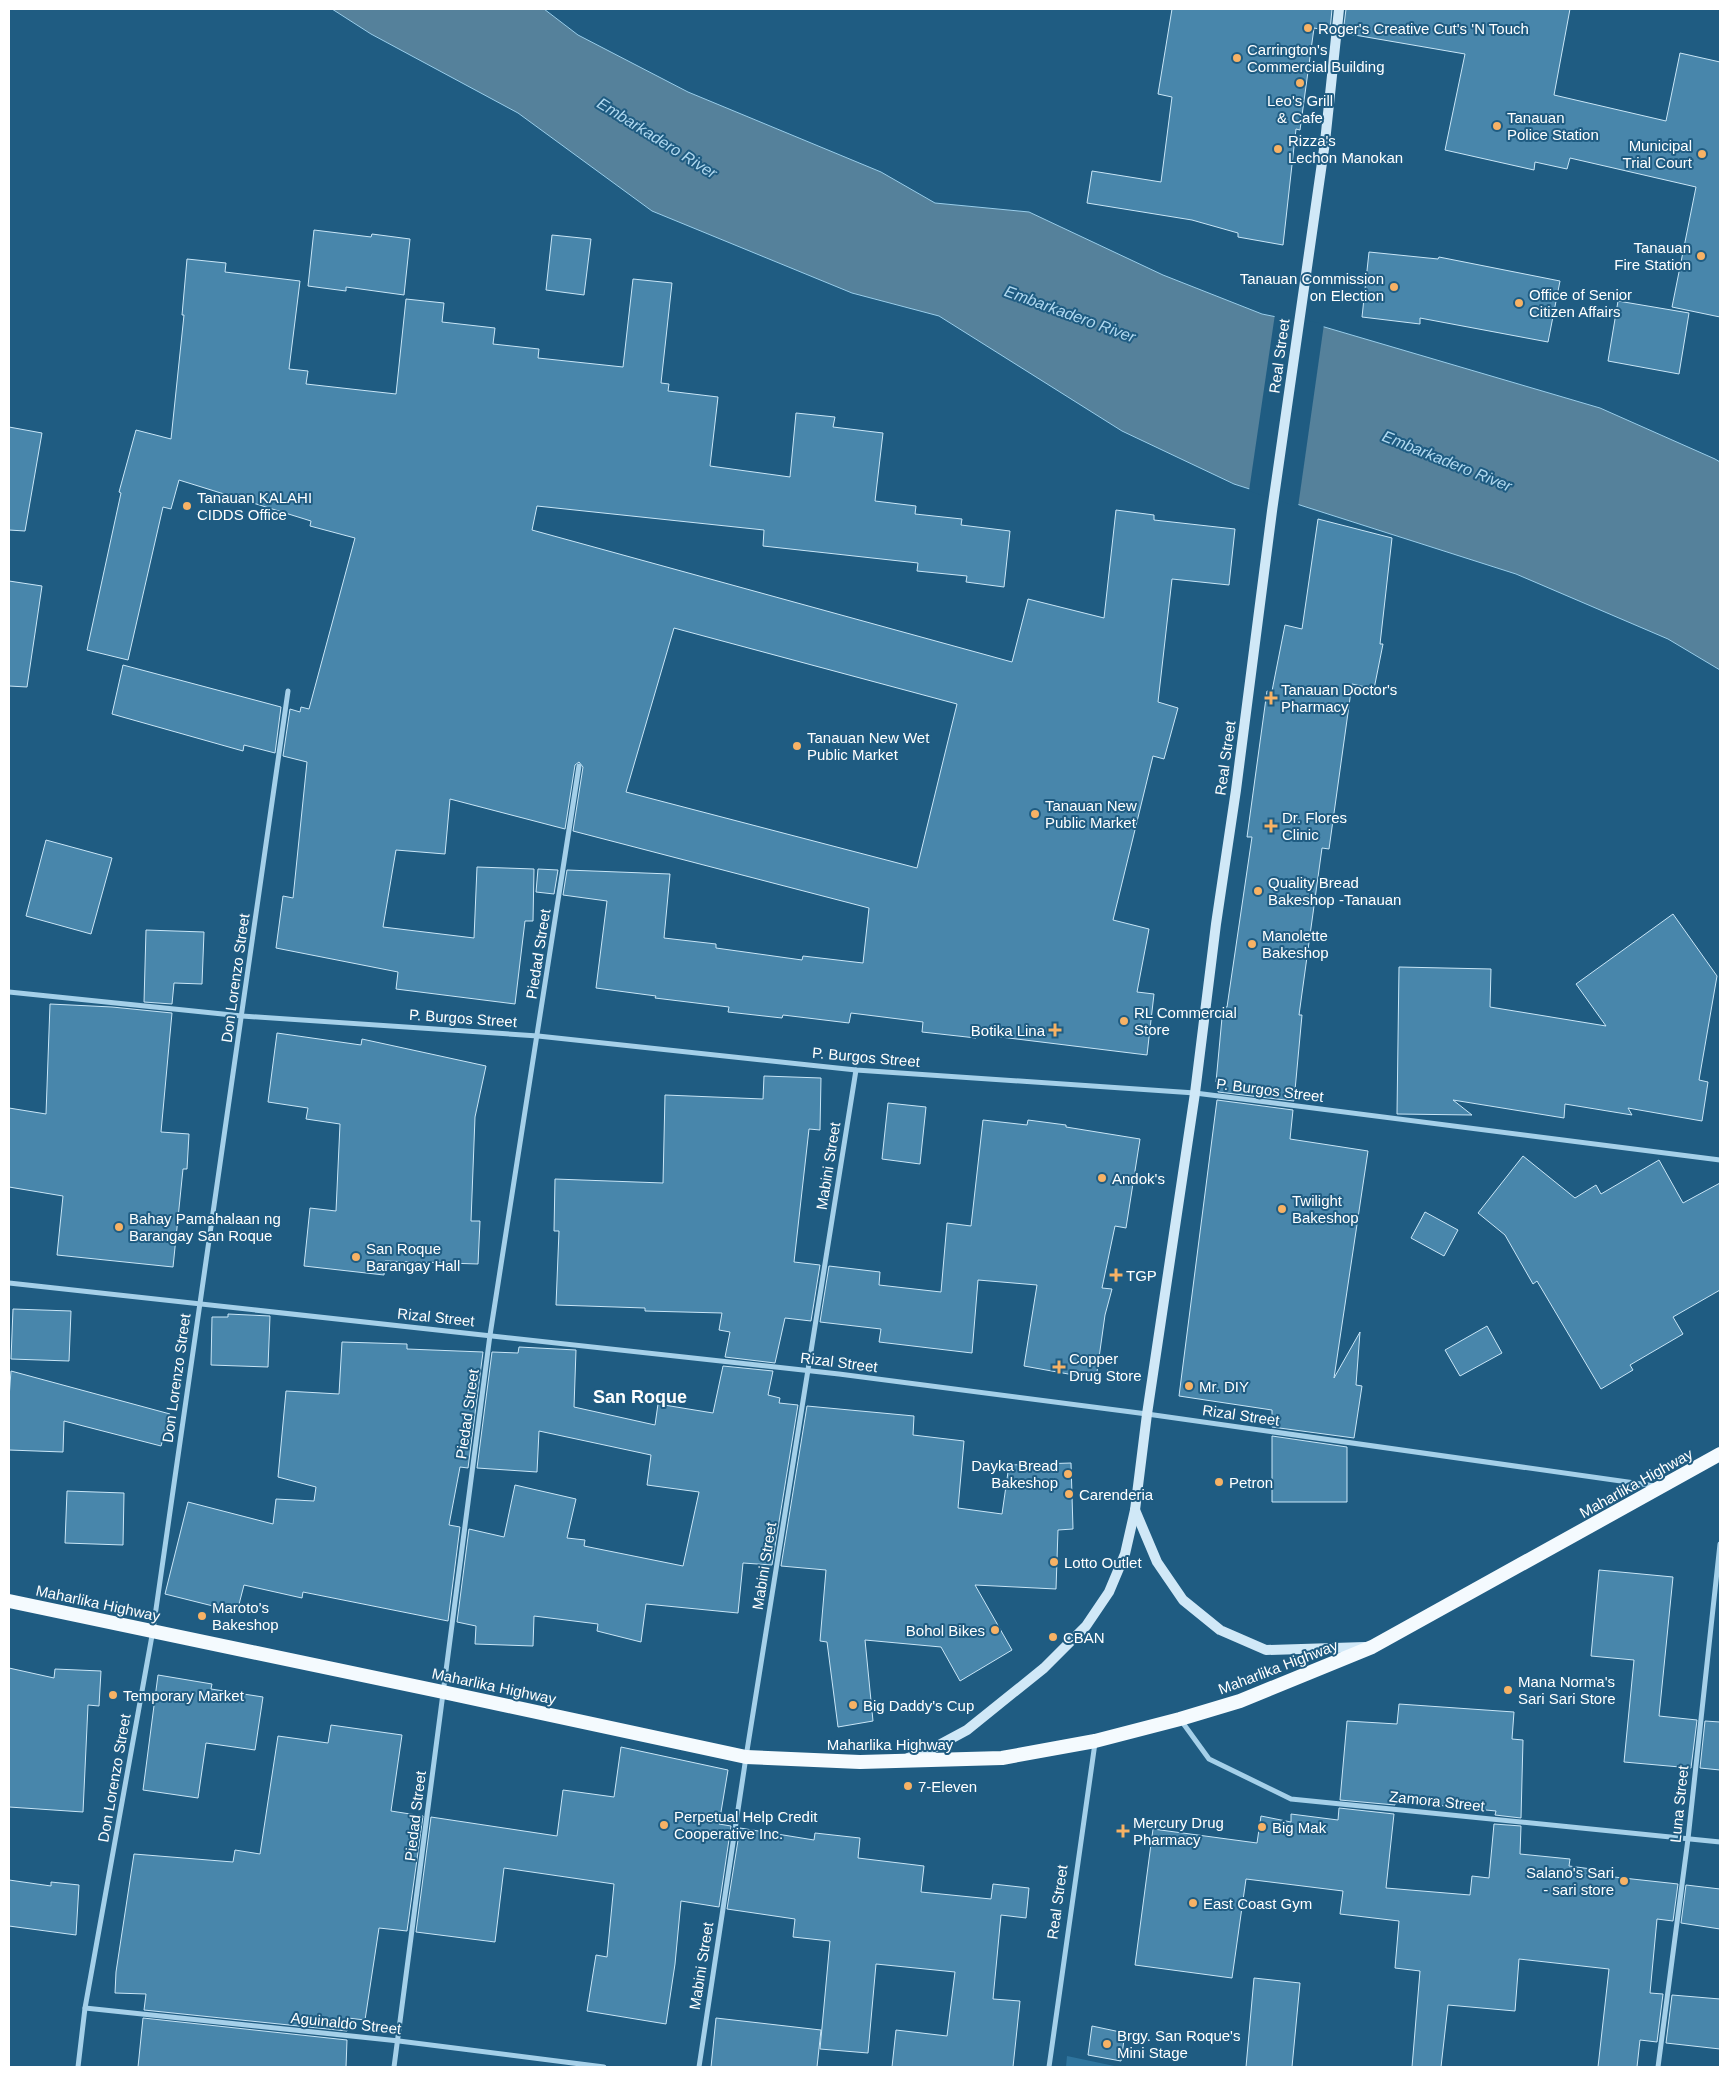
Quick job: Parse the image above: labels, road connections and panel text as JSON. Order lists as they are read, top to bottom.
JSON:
{
  "streets": {
    "highway": ["Maharlika Highway"],
    "main road": ["Real Street"],
    "street": [
      "Piedad Street",
      "Don Lorenzo Street",
      "P. Burgos Street",
      "Mabini Street",
      "Rizal Street",
      "Zamora Street",
      "Luna Street",
      "Aguinaldo Street"
    ]
  },
  "crossings": [
    ["Real Street", "P. Burgos Street"],
    ["Real Street", "Rizal Street"],
    ["Real Street", "Maharlika Highway"],
    ["Piedad Street", "P. Burgos Street"],
    ["Piedad Street", "Rizal Street"],
    ["Piedad Street", "Maharlika Highway"],
    ["Piedad Street", "Aguinaldo Street"],
    ["Don Lorenzo Street", "P. Burgos Street"],
    ["Don Lorenzo Street", "Rizal Street"],
    ["Don Lorenzo Street", "Maharlika Highway"],
    ["Don Lorenzo Street", "Aguinaldo Street"],
    ["P. Burgos Street", "Mabini Street"],
    ["Mabini Street", "Rizal Street"],
    ["Mabini Street", "Maharlika Highway"],
    ["Rizal Street", "Maharlika Highway"],
    ["Maharlika Highway", "Zamora Street"],
    ["Zamora Street", "Luna Street"]
  ],
  "districts": ["San Roque"],
  "water": ["Embarkadero River"],
  "places": {
    "other": [
      "Roger's Creative Cut's 'N Touch",
      "Carrington's Commercial Building",
      "Leo's Grill & Cafe",
      "Tanauan Police Station",
      "Rizza's Lechon Manokan",
      "Municipal Trial Court",
      "Tanauan Fire Station",
      "Tanauan Commission on Election",
      "Office of Senior Citizen Affairs",
      "Tanauan KALAHI CIDDS Office",
      "Tanauan New Wet Public Market",
      "Tanauan New Public Market",
      "Quality Bread Bakeshop -Tanauan",
      "Manolette Bakeshop",
      "RL Commercial Store",
      "Andok's",
      "Twilight Bakeshop",
      "Bahay Pamahalaan ng Barangay San Roque",
      "San Roque Barangay Hall",
      "Mr. DIY",
      "Dayka Bread Bakeshop",
      "Petron",
      "Carenderia",
      "Lotto Outlet",
      "Maroto's Bakeshop",
      "Bohol Bikes",
      "CBAN",
      "Mana Norma's Sari Sari Store",
      "Temporary Market",
      "Big Daddy's Cup",
      "7-Eleven",
      "Perpetual Help Credit Cooperative Inc.",
      "Big Mak",
      "Salano's Sari - sari store",
      "East Coast Gym",
      "Brgy. San Roque's Mini Stage"
    ],
    "health": [
      "Tanauan Doctor's Pharmacy",
      "Dr. Flores Clinic",
      "Botika Lina",
      "TGP",
      "Copper Drug Store",
      "Mercury Drug Pharmacy"
    ]
  }
}
